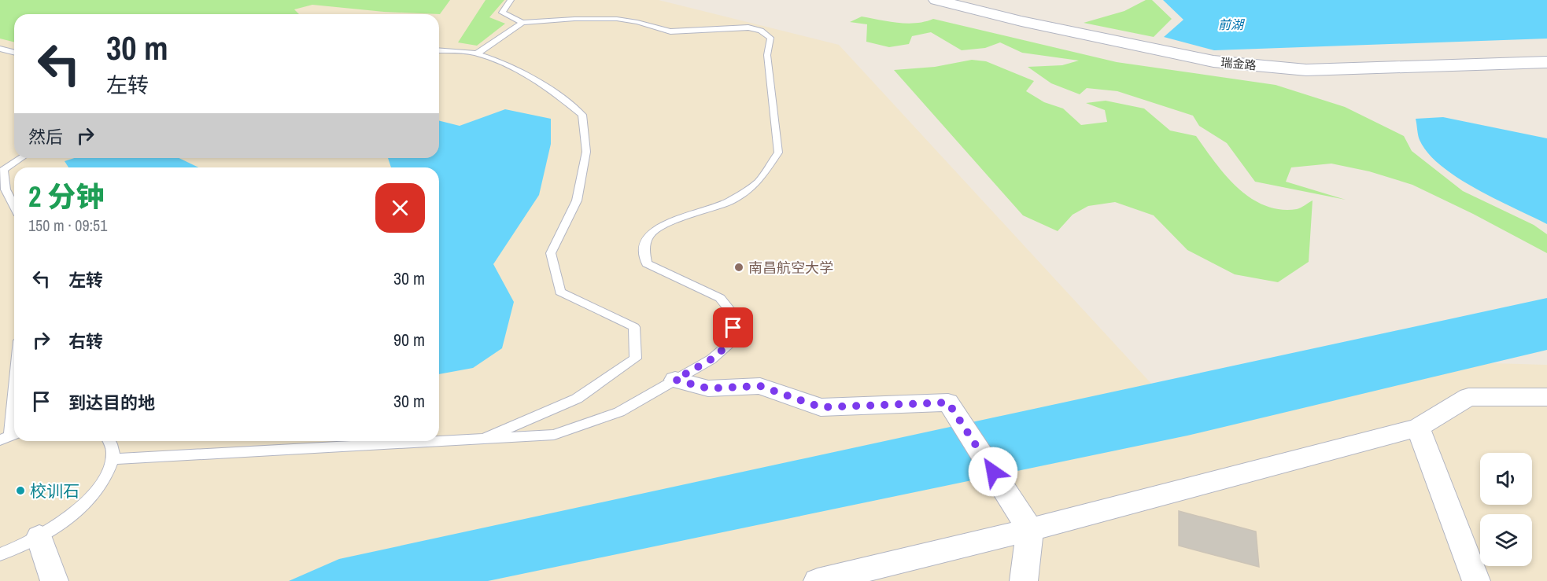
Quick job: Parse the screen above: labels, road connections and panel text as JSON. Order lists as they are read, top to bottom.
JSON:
{
  "streets": {
    "street": ["瑞金路"]
  },
  "water": ["前湖"],
  "places": ["南昌航空大学", "校训石"],
  "page": {
    "turn": ["30 m", "左转"],
    "then": "然后",
    "heading": ["2 分钟", "150 m · 09:51"],
    "list": [
      {
        "name": "左转",
        "value": "30 m"
      },
      {
        "name": "右转",
        "value": "90 m"
      },
      {
        "name": "到达目的地",
        "value": "30 m"
      }
    ]
  }
}
